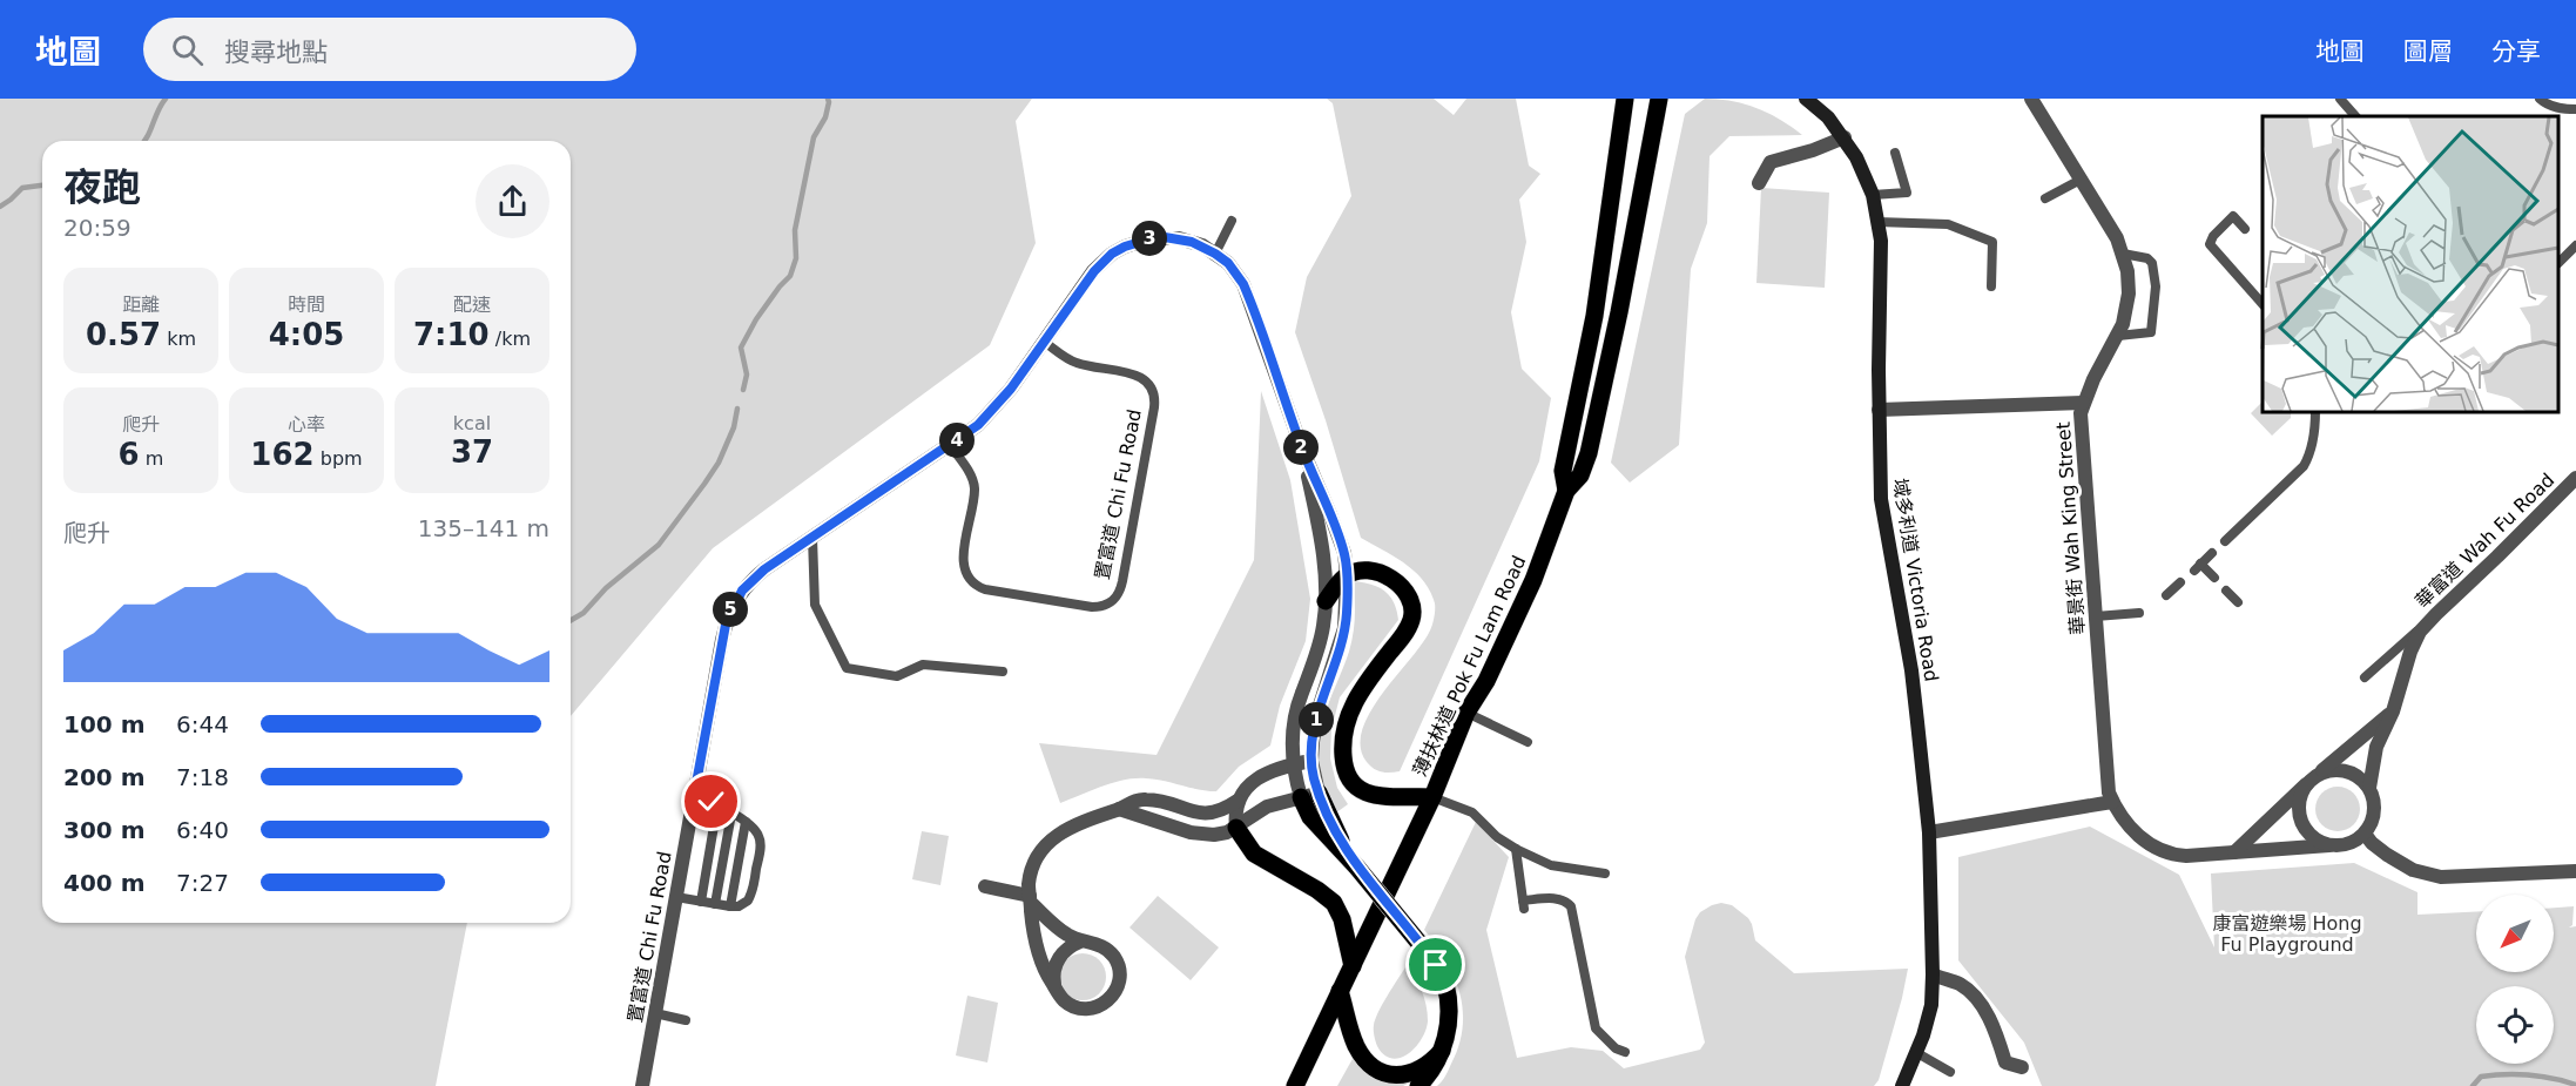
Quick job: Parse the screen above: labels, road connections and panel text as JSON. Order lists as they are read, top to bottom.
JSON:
{
  "streets": {
    "main road": ["域多利道 Victoria Road", "薄扶林道 Pok Fu Lam Road"],
    "street": ["置富道 Chi Fu Road", "華景街 Wah King Street", "華富道 Wah Fu Road"]
  },
  "crossings": [
    ["華景街 Wah King Street", "華富道 Wah Fu Road"]
  ],
  "parks": ["康富遊樂場 Hong Fu Playground"],
  "north": "bottom left",
  "page": {
    "header": "地圖",
    "search": "搜尋地點",
    "nav": ["地圖", "圖層", "分享"],
    "heading": ["夜跑", "20:59"],
    "pins": [
      "3",
      "4",
      "2",
      "5",
      "1"
    ],
    "stats": [
      ["距離", "0.57 km"],
      ["時間", "4:05"],
      ["配速", "7:10 /km"],
      ["爬升", "6 m"],
      ["心率", "162 bpm"],
      ["kcal", "37"]
    ],
    "chart": ["爬升", "135–141 m"],
    "list": [
      {
        "name": "100 m",
        "note": "6:44"
      },
      {
        "name": "200 m",
        "note": "7:18"
      },
      {
        "name": "300 m",
        "note": "6:40"
      },
      {
        "name": "400 m",
        "note": "7:27"
      }
    ]
  }
}
